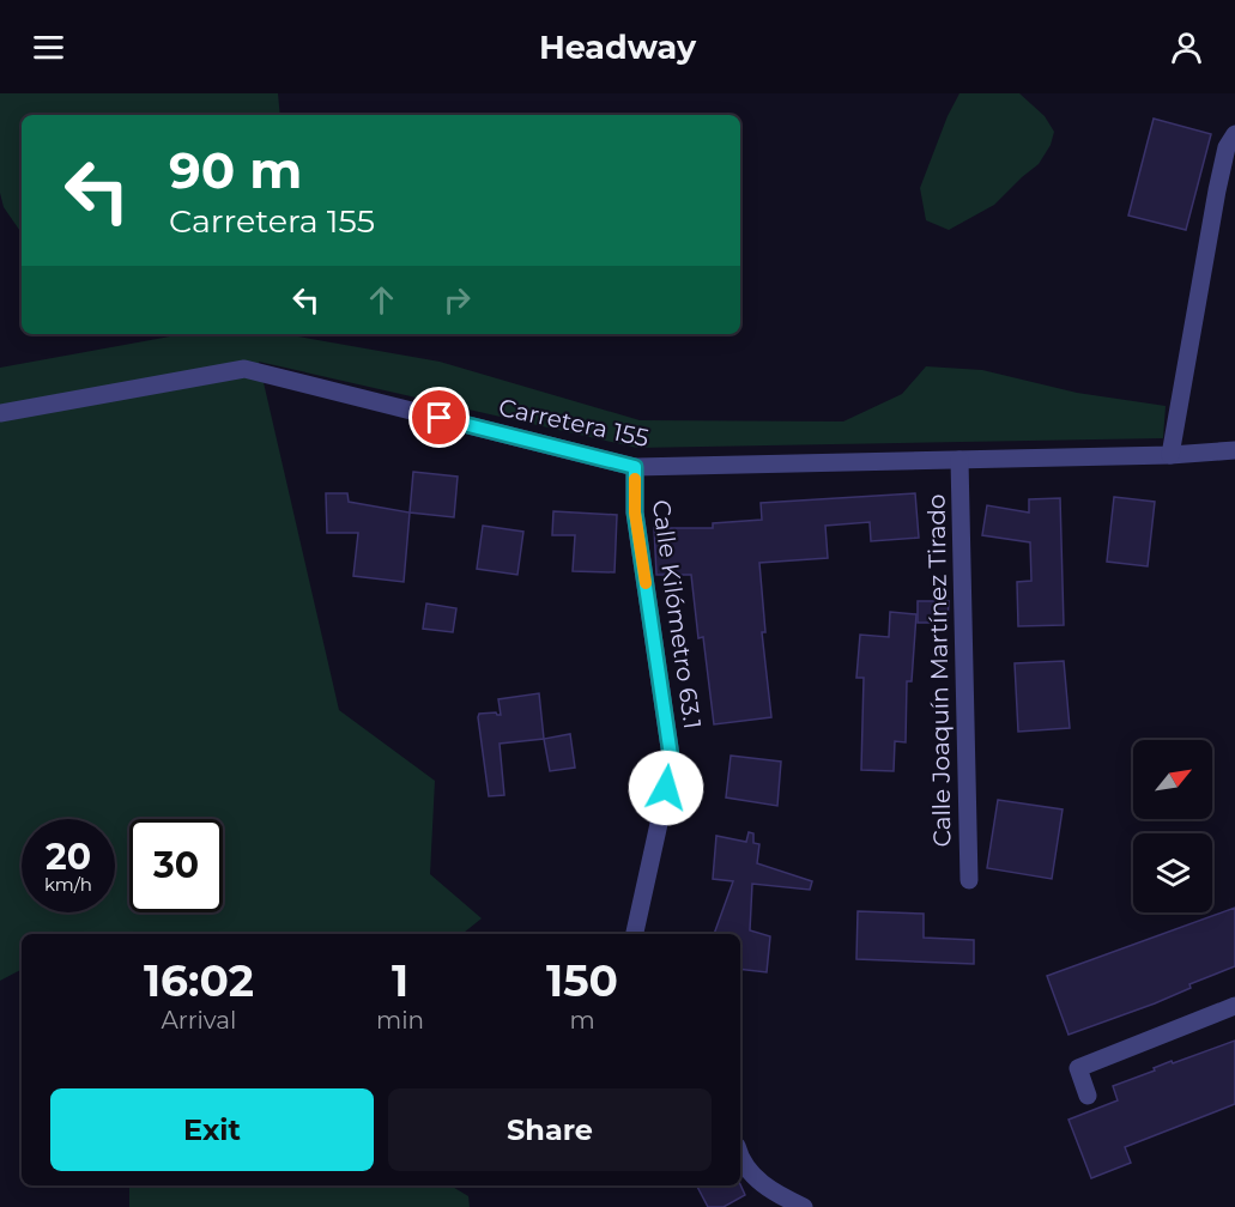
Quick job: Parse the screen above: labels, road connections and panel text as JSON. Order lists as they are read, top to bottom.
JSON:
{
  "streets": {
    "street": ["Carretera 155", "Calle Kilómetro 63.1", "Calle Joaquín Martínez Tirado"]
  },
  "crossings": [
    ["Carretera 155", "Calle Kilómetro 63.1"],
    ["Carretera 155", "Calle Joaquín Martínez Tirado"]
  ],
  "north": "top right",
  "page": {
    "header": "Headway",
    "turn": ["90 m", "Carretera 155"],
    "speed": "20 km/h",
    "limit": "30",
    "eta": [
      "16:02",
      "Arrival",
      "1",
      "min",
      "150",
      "m"
    ],
    "buttons": ["Exit", "Share"]
  }
}
